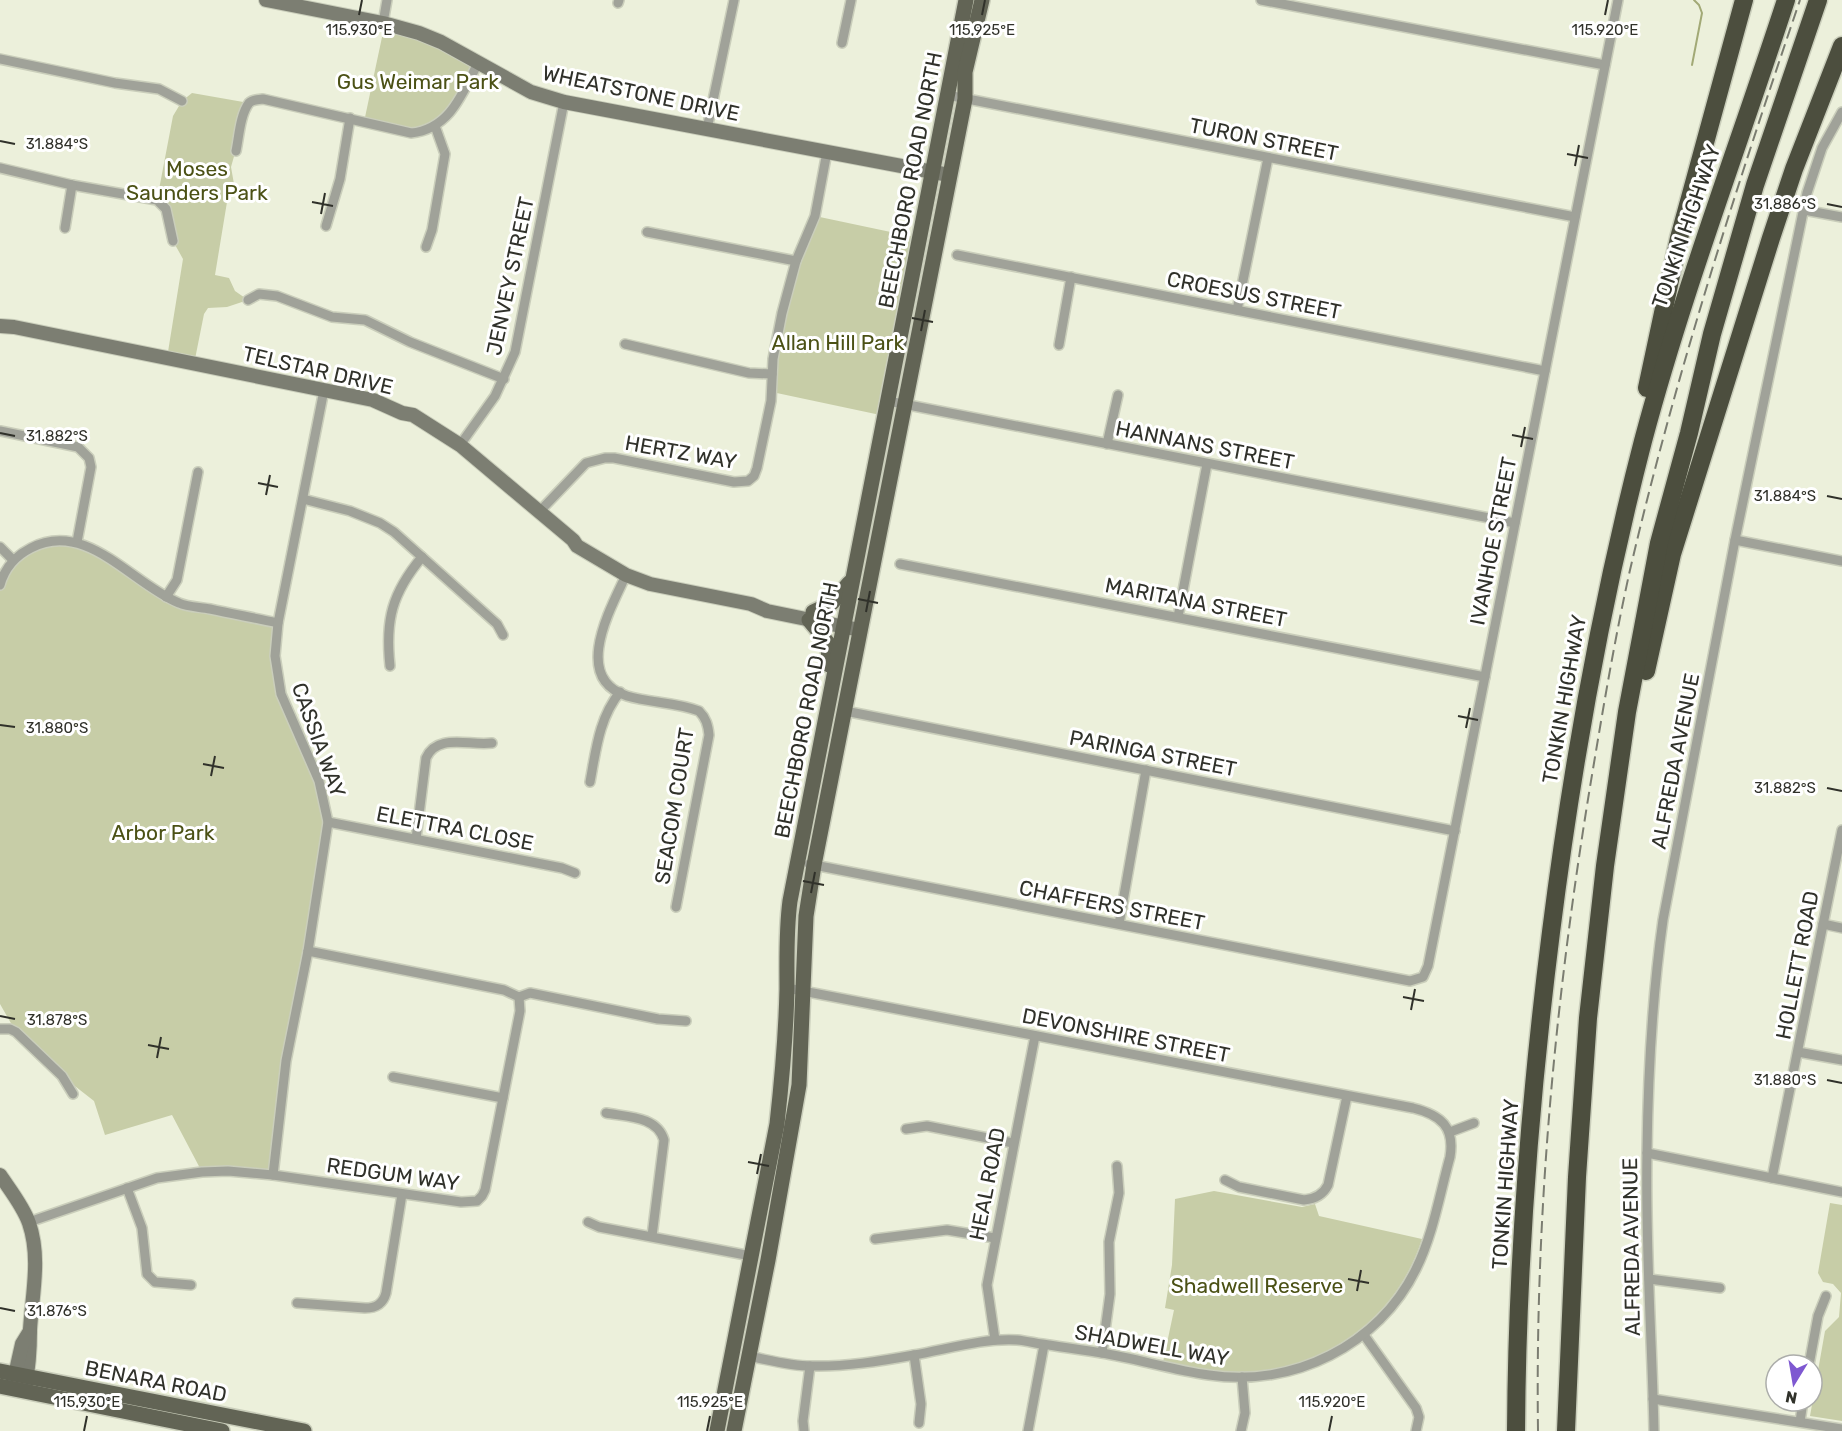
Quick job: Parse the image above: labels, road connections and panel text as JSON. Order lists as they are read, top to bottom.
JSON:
{
  "streets": {
    "highway": ["TONKIN HIGHWAY"],
    "main road": ["BEECHBORO ROAD NORTH", "BENARA ROAD"],
    "street": [
      "WHEATSTONE DRIVE",
      "TURON STREET",
      "JENVEY STREET",
      "CROESUS STREET",
      "TELSTAR DRIVE",
      "HANNANS STREET",
      "HERTZ WAY",
      "IVANHOE STREET",
      "MARITANA STREET",
      "CASSIA WAY",
      "PARINGA STREET",
      "ALFREDA AVENUE",
      "SEACOM COURT",
      "ELETTRA CLOSE",
      "CHAFFERS STREET",
      "HOLLETT ROAD",
      "DEVONSHIRE STREET",
      "REDGUM WAY",
      "HEAL ROAD",
      "SHADWELL WAY"
    ]
  },
  "crossings": [
    ["WHEATSTONE DRIVE", "BEECHBORO ROAD NORTH"],
    ["WHEATSTONE DRIVE", "JENVEY STREET"],
    ["WHEATSTONE DRIVE", "HERTZ WAY"],
    ["TURON STREET", "BEECHBORO ROAD NORTH"],
    ["TURON STREET", "IVANHOE STREET"],
    ["BEECHBORO ROAD NORTH", "TELSTAR DRIVE"],
    ["BEECHBORO ROAD NORTH", "HANNANS STREET"],
    ["BEECHBORO ROAD NORTH", "PARINGA STREET"],
    ["BEECHBORO ROAD NORTH", "CHAFFERS STREET"],
    ["BEECHBORO ROAD NORTH", "DEVONSHIRE STREET"],
    ["BEECHBORO ROAD NORTH", "SHADWELL WAY"],
    ["JENVEY STREET", "TELSTAR DRIVE"],
    ["CROESUS STREET", "IVANHOE STREET"],
    ["TELSTAR DRIVE", "HERTZ WAY"],
    ["TELSTAR DRIVE", "CASSIA WAY"],
    ["HANNANS STREET", "IVANHOE STREET"],
    ["IVANHOE STREET", "MARITANA STREET"],
    ["IVANHOE STREET", "PARINGA STREET"],
    ["IVANHOE STREET", "CHAFFERS STREET"],
    ["CASSIA WAY", "ELETTRA CLOSE"],
    ["CASSIA WAY", "REDGUM WAY"],
    ["DEVONSHIRE STREET", "HEAL ROAD"],
    ["DEVONSHIRE STREET", "SHADWELL WAY"],
    ["HEAL ROAD", "SHADWELL WAY"]
  ],
  "parks": [
    "Gus Weimar Park",
    "Moses Saunders Park",
    "Allan Hill Park",
    "Arbor Park",
    "Shadwell Reserve"
  ],
  "north": "bottom",
  "coordinates": [
    "115.930°E",
    "115.925°E",
    "115.920°E",
    "31.884°S",
    "31.886°S",
    "31.882°S",
    "31.880°S",
    "31.878°S",
    "31.876°S"
  ]
}
